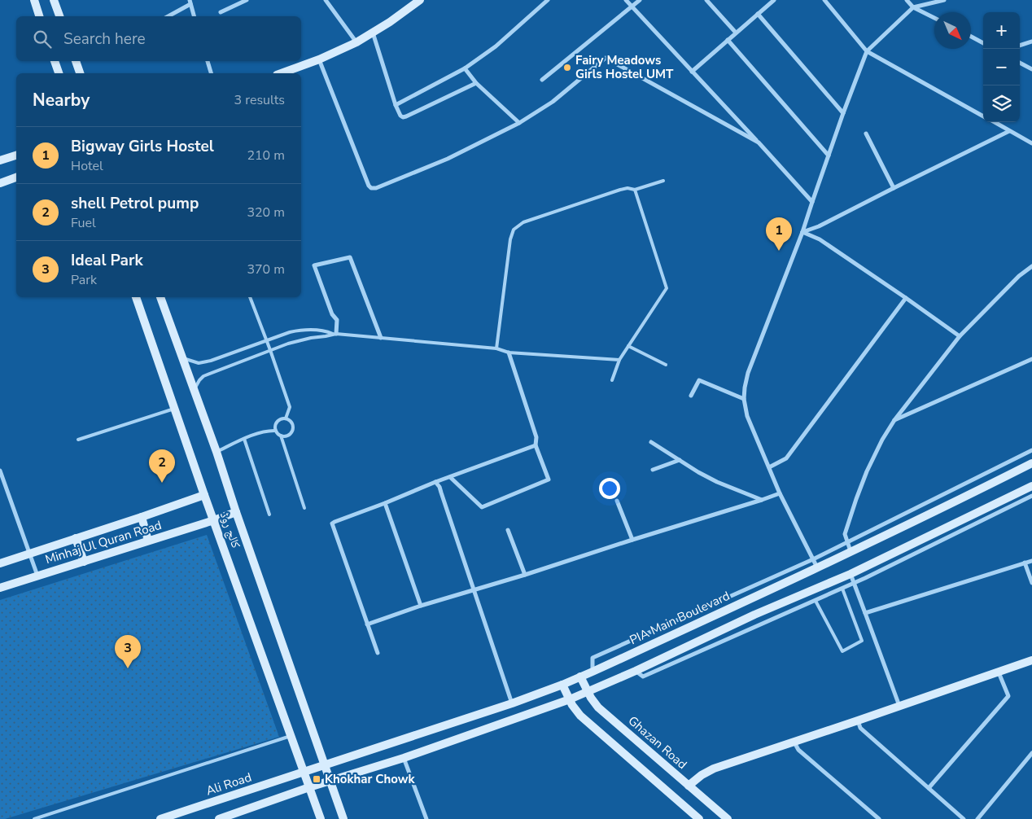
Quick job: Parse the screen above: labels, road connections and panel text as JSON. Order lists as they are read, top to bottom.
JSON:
{
  "streets": {
    "main road": [
      "کالج روڈ",
      "Minhaj Ul Quran Road",
      "PIA Main Boulevard",
      "Ghazan Road",
      "Ali Road"
    ]
  },
  "crossings": [
    ["کالج روڈ", "Minhaj Ul Quran Road"],
    ["کالج روڈ", "PIA Main Boulevard"],
    ["کالج روڈ", "Ali Road"],
    ["PIA Main Boulevard", "Ghazan Road"],
    ["PIA Main Boulevard", "Ali Road"]
  ],
  "places": {
    "other": ["Fairy Meadows Girls Hostel UMT"],
    "transit": ["Khokhar Chowk"]
  },
  "north": "bottom right",
  "page": {
    "map_buttons": ["+", "−"],
    "search": "Search here",
    "heading": ["Nearby", "3 results"],
    "list": [
      {
        "mark": "1",
        "name": "Bigway Girls Hostel",
        "note": "Hotel",
        "value": "210 m"
      },
      {
        "mark": "2",
        "name": "shell Petrol pump",
        "note": "Fuel",
        "value": "320 m"
      },
      {
        "mark": "3",
        "name": "Ideal Park",
        "note": "Park",
        "value": "370 m"
      }
    ],
    "pins": ["1", "2", "3"]
  }
}
